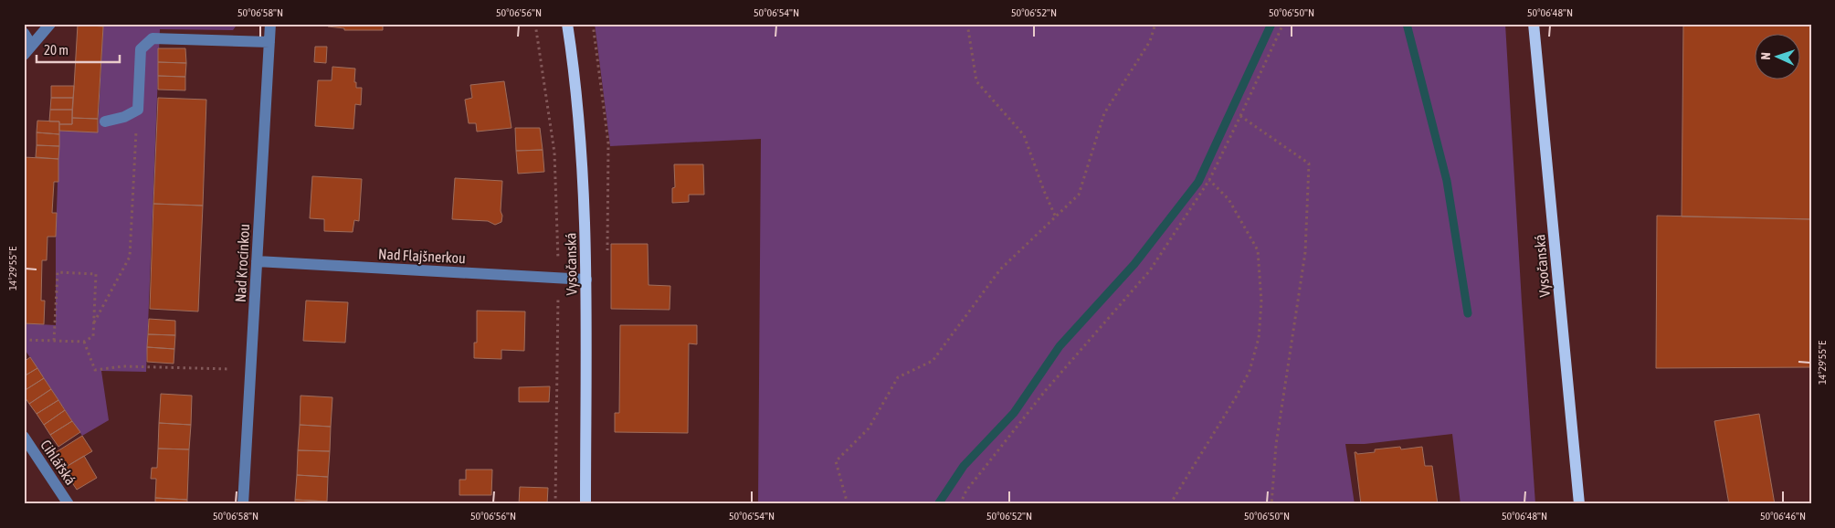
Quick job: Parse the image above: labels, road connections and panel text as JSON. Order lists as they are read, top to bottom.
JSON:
{
  "streets": {
    "main road": ["Vysočanská"],
    "street": ["Nad Flajšnerkou", "Nad Krocínkou", "Cihlářská"]
  },
  "crossings": [
    ["Nad Flajšnerkou", "Nad Krocínkou"],
    ["Nad Flajšnerkou", "Vysočanská"]
  ],
  "scale_bar": "20 m",
  "north": "left",
  "coordinates": [
    "50°06'58\"N",
    "50°06'56\"N",
    "50°06'54\"N",
    "50°06'52\"N",
    "50°06'50\"N",
    "50°06'48\"N",
    "14°29'55\"E",
    "50°06'46\"N"
  ]
}
